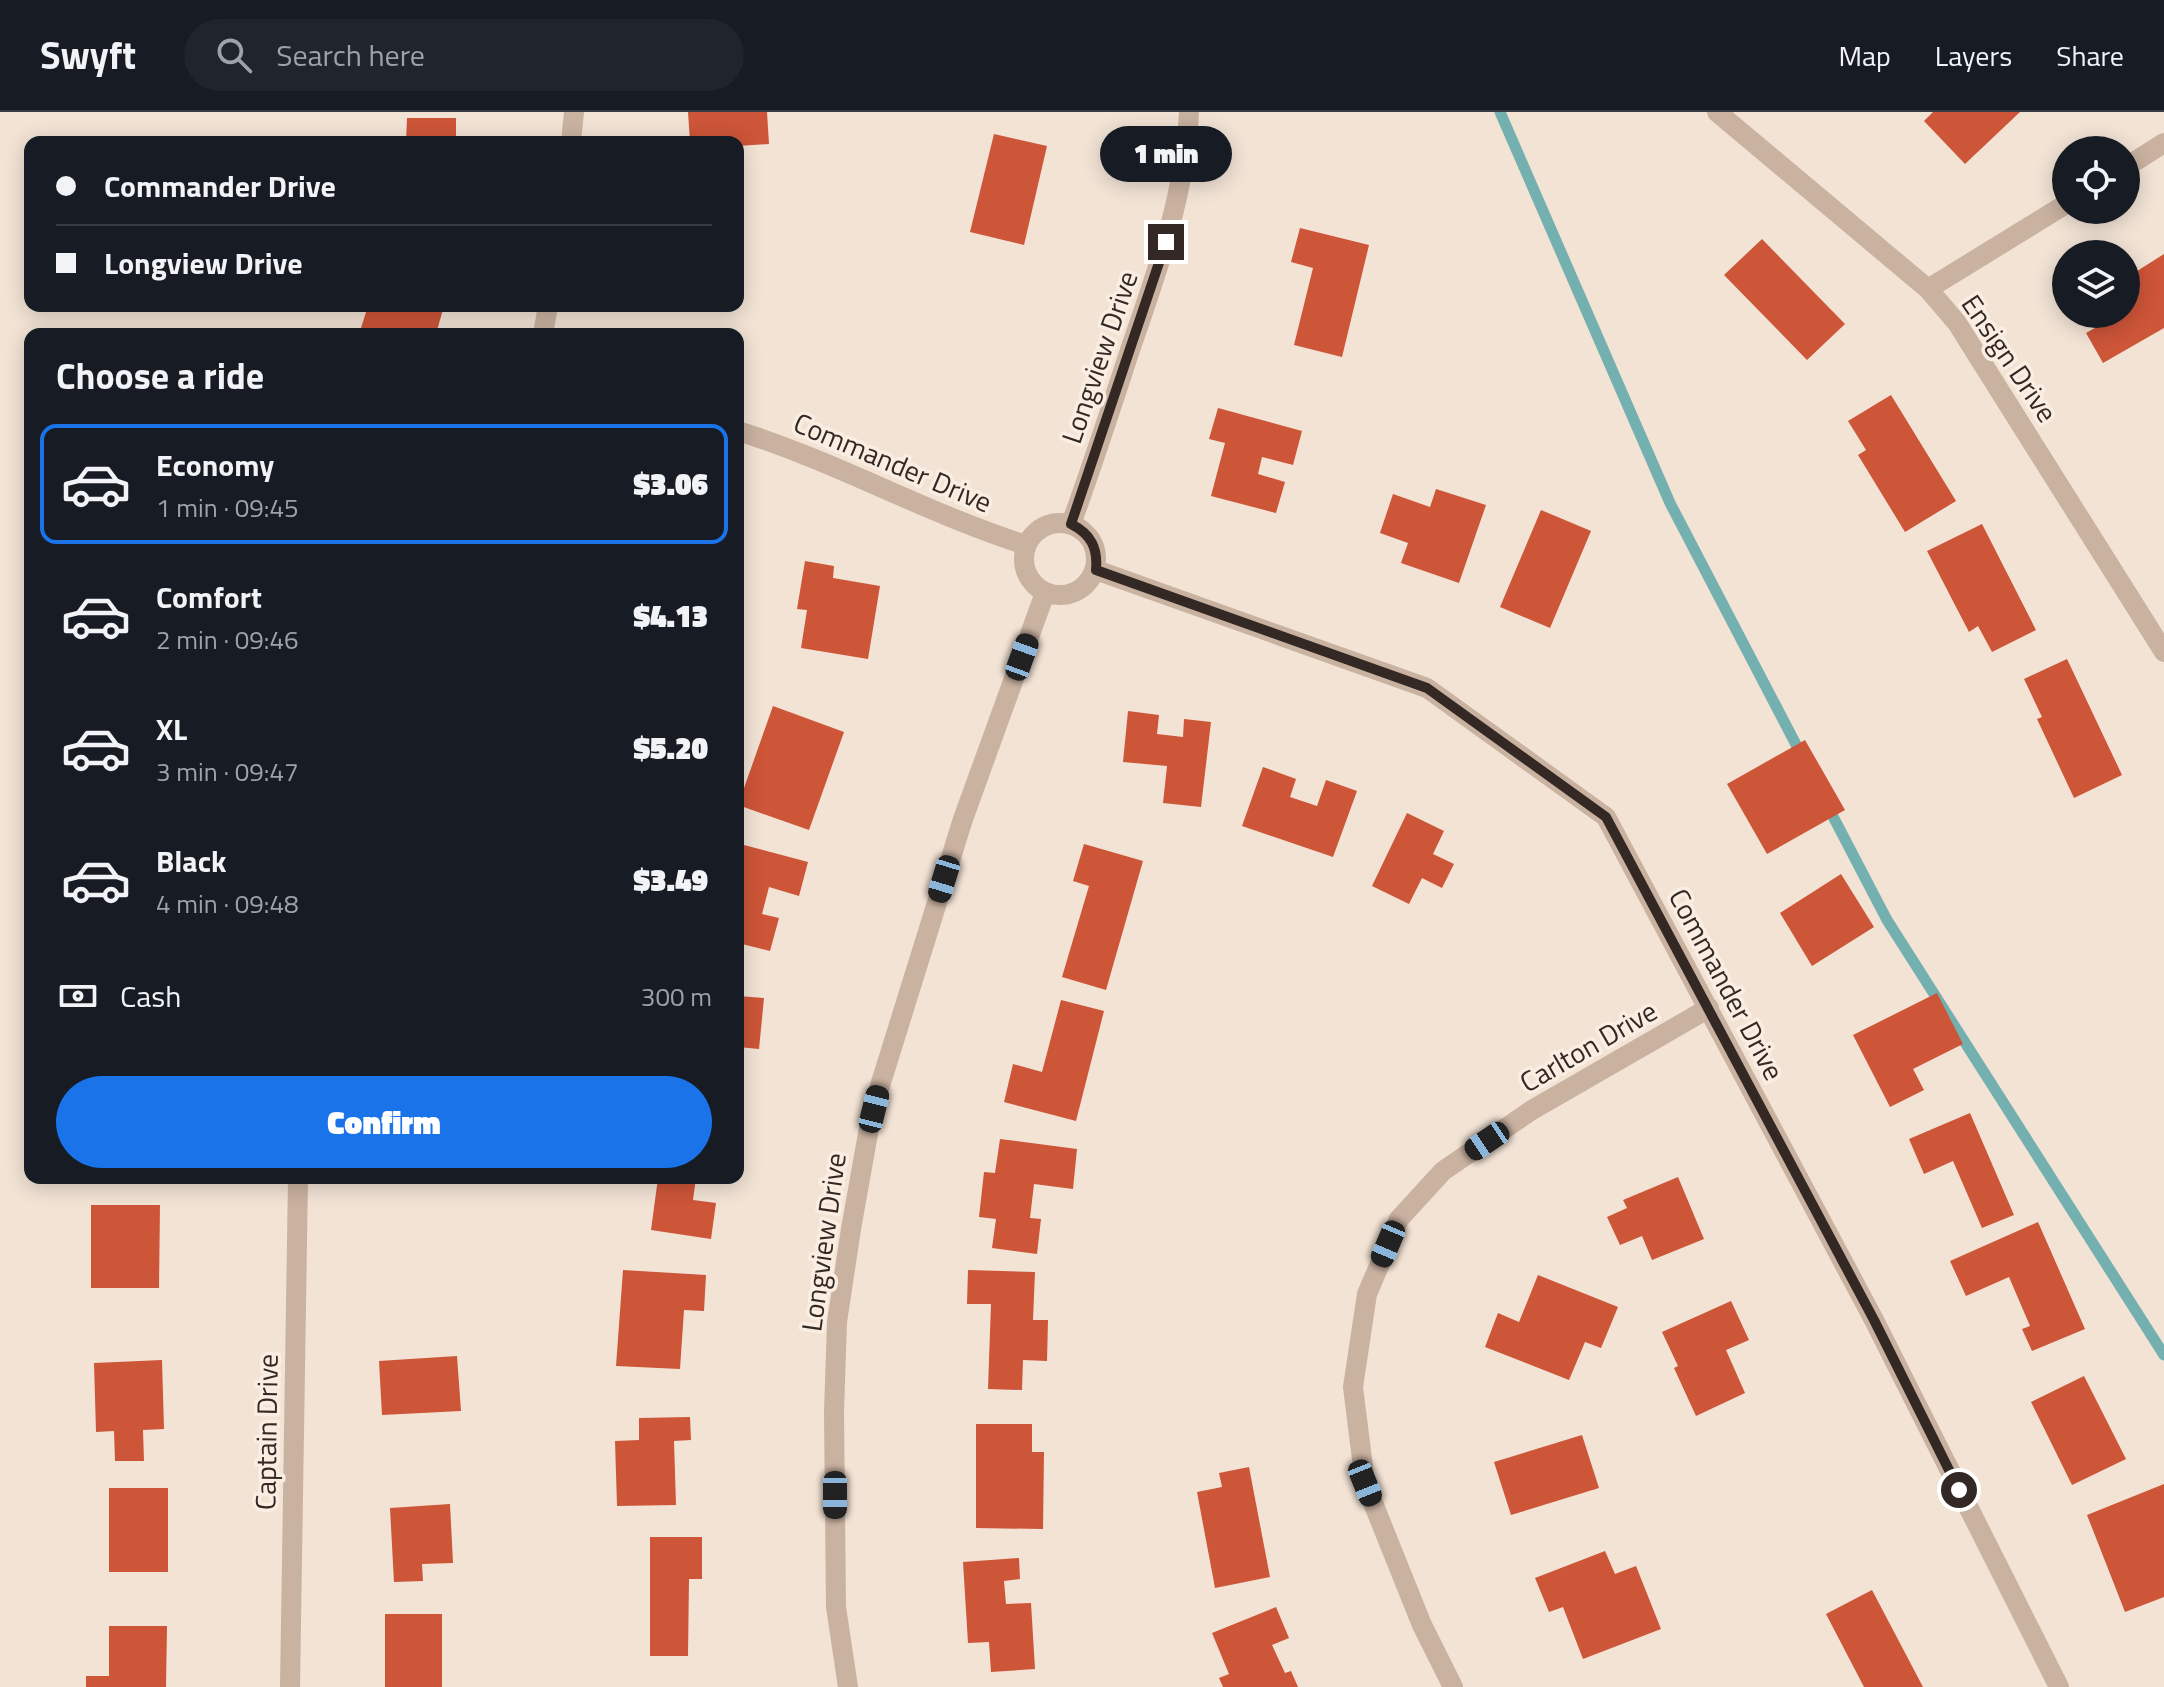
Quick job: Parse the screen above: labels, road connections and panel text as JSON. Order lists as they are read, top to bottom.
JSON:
{
  "streets": {
    "street": [
      "Longview Drive",
      "Ensign Drive",
      "Commander Drive",
      "Carlton Drive",
      "Captain Drive"
    ]
  },
  "crossings": [
    ["Longview Drive", "Commander Drive"],
    ["Commander Drive", "Carlton Drive"]
  ],
  "page": {
    "header": "Swyft",
    "search": "Search here",
    "nav": ["Map", "Layers", "Share"],
    "bubble": "1 min",
    "banner": ["Commander Drive", "Longview Drive"],
    "heading": "Choose a ride",
    "list": [
      {
        "name": "Economy",
        "note": "1 min · 09:45",
        "value": "$3.06"
      },
      {
        "name": "Comfort",
        "note": "2 min · 09:46",
        "value": "$4.13"
      },
      {
        "name": "XL",
        "note": "3 min · 09:47",
        "value": "$5.20"
      },
      {
        "name": "Black",
        "note": "4 min · 09:48",
        "value": "$3.49"
      }
    ],
    "pay": ["Cash", "300 m"],
    "buttons": "Confirm"
  }
}
